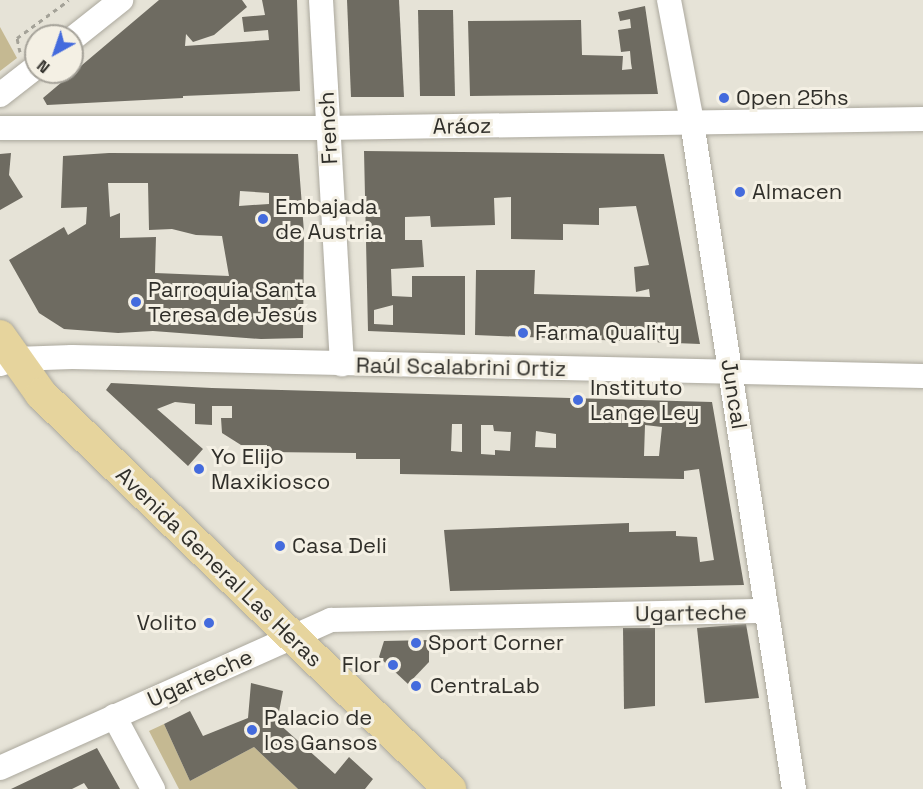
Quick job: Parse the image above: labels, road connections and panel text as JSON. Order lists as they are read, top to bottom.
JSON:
{
  "streets": {
    "main road": ["Avenida General Las Heras"],
    "street": [
      "Aráoz",
      "French",
      "Raúl Scalabrini Ortiz",
      "Juncal",
      "Ugarteche"
    ]
  },
  "crossings": [
    ["Aráoz", "French"],
    ["Aráoz", "Juncal"],
    ["French", "Raúl Scalabrini Ortiz"],
    ["Raúl Scalabrini Ortiz", "Juncal"],
    ["Raúl Scalabrini Ortiz", "Avenida General Las Heras"],
    ["Juncal", "Ugarteche"],
    ["Avenida General Las Heras", "Ugarteche"]
  ],
  "places": [
    "Open 25hs",
    "Almacen",
    "Embajada de Austria",
    "Parroquia Santa Teresa de Jesús",
    "Farma Quality",
    "Instituto Lange Ley",
    "Yo Elijo Maxikiosco",
    "Casa Deli",
    "Volito",
    "Sport Corner",
    "Flor",
    "CentraLab",
    "Palacio de los Gansos"
  ],
  "north": "bottom left"
}
